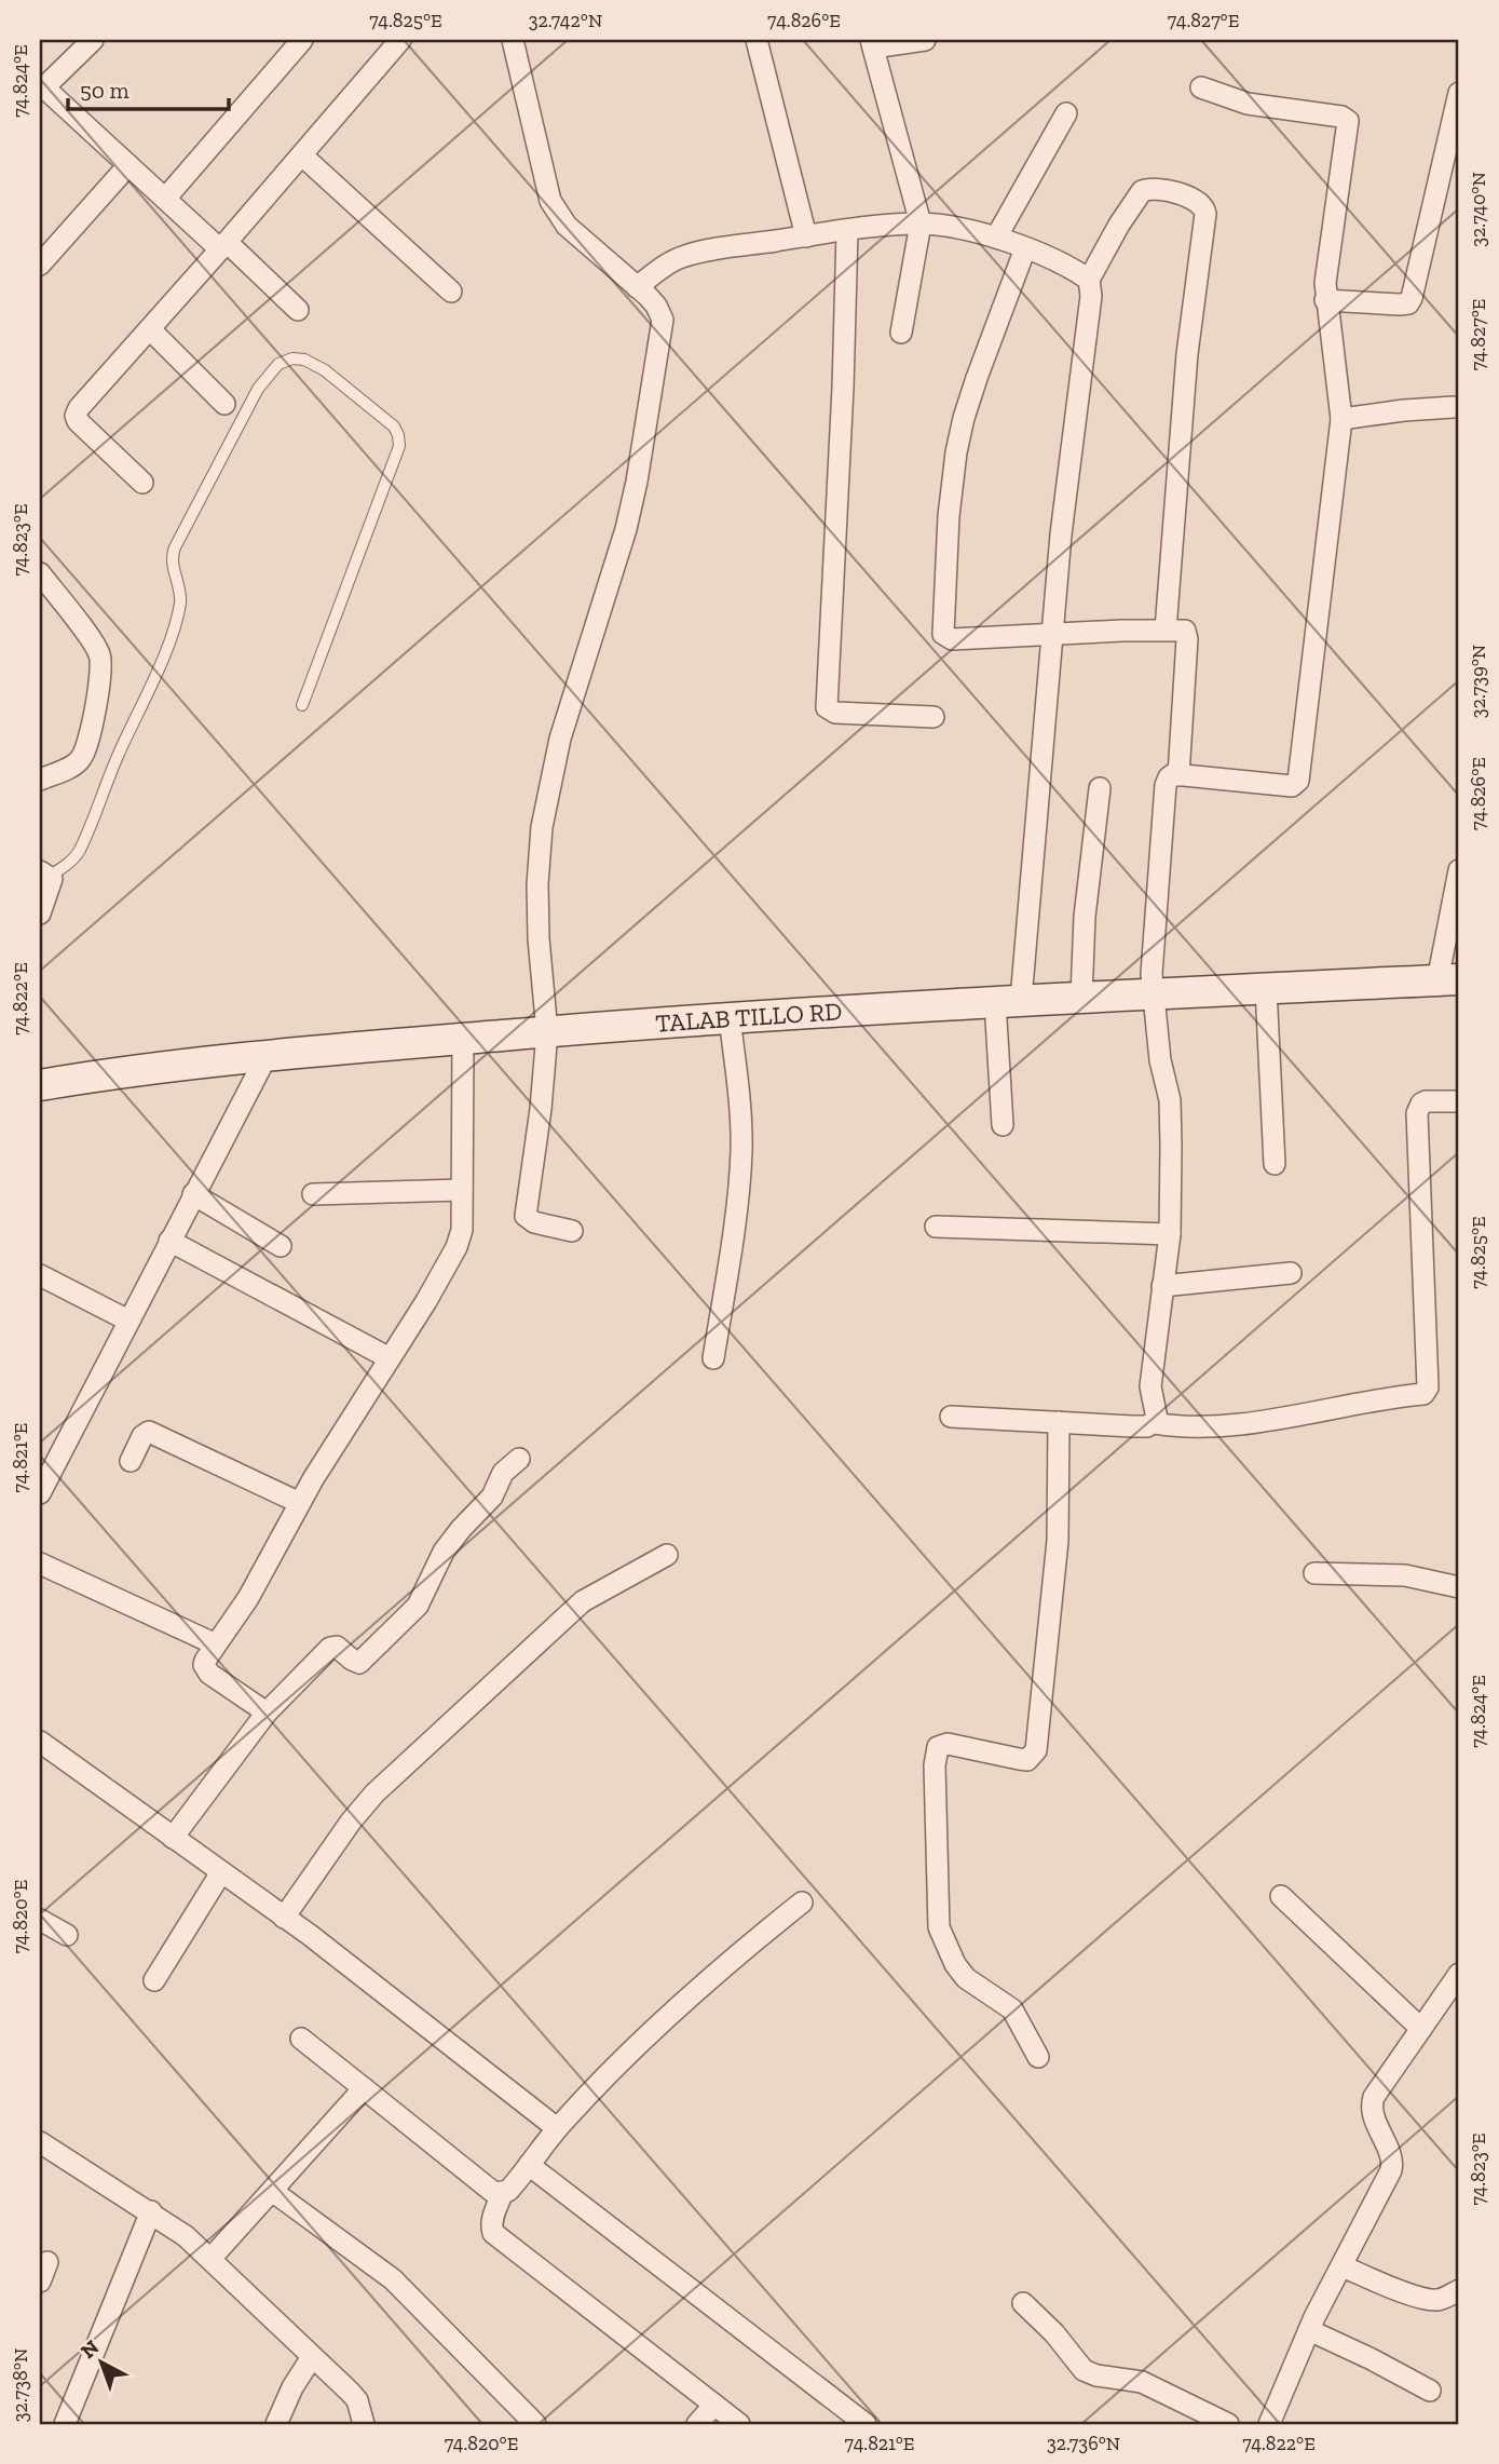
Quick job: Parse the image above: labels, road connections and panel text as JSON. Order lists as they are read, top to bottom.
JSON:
{
  "streets": {
    "main road": ["TALAB TILLO RD"]
  },
  "scale_bar": "50 m",
  "north": "top left",
  "coordinates": [
    "74.825°E",
    "32.742°N",
    "74.826°E",
    "74.827°E",
    "74.824°E",
    "32.740°N",
    "74.823°E",
    "32.739°N",
    "74.822°E",
    "74.821°E",
    "74.820°E",
    "32.738°N",
    "32.736°N"
  ]
}
